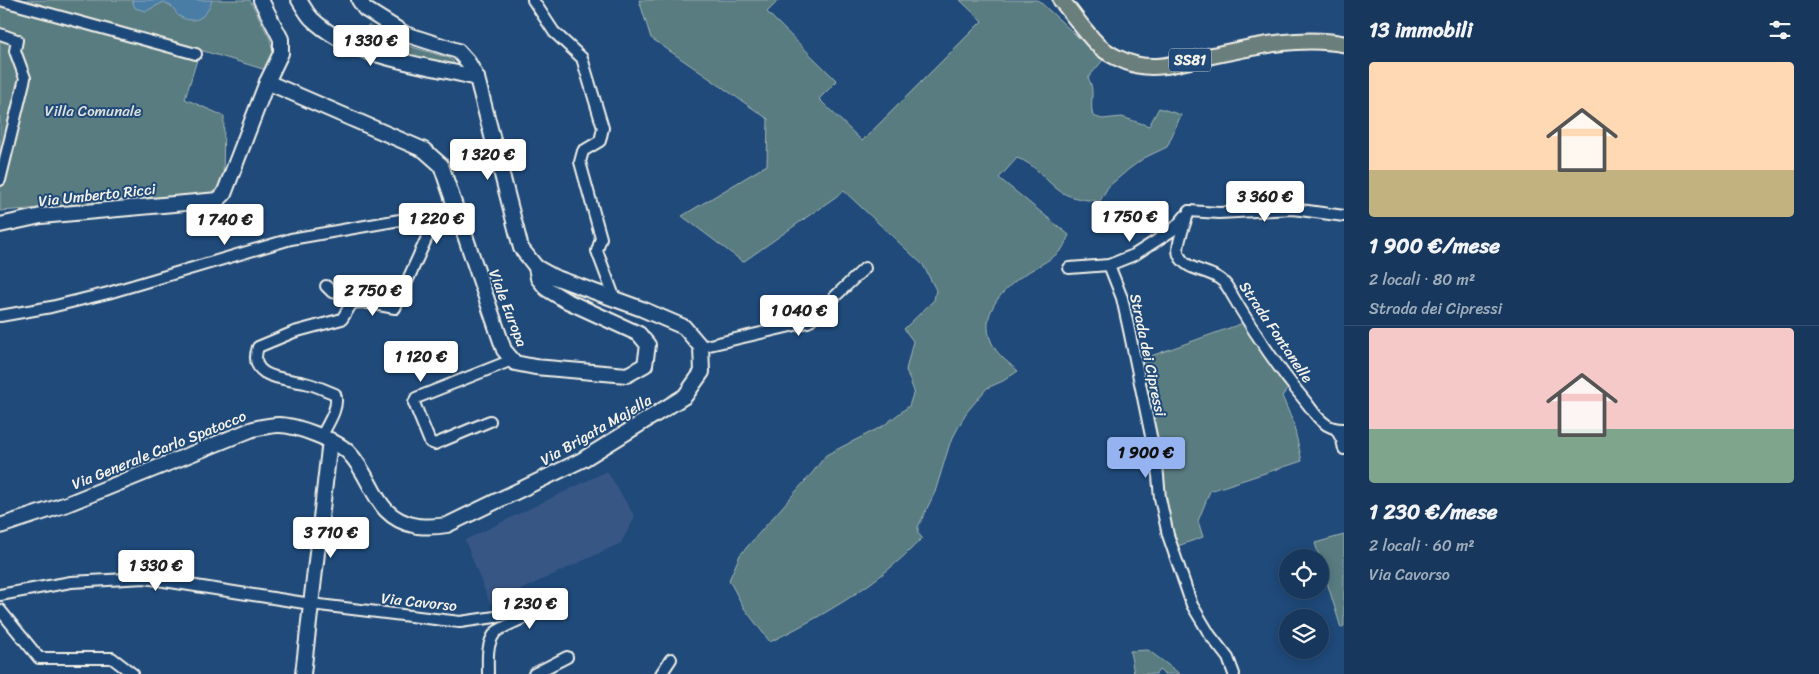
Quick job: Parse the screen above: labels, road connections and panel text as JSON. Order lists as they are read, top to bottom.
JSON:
{
  "streets": {
    "main road": ["SS81"],
    "street": [
      "Via Umberto Ricci",
      "Viale Europa",
      "Strada Fontanelle",
      "Strada dei Cipressi",
      "Via Brigata Majella",
      "Via Generale Carlo Spatocco",
      "Via Cavorso"
    ]
  },
  "crossings": [
    ["Via Umberto Ricci", "Viale Europa"],
    ["Via Brigata Majella", "Via Generale Carlo Spatocco"]
  ],
  "parks": ["Villa Comunale"],
  "page": {
    "heading": "13 immobili",
    "price": [
      "1 330 €",
      "1 320 €",
      "3 360 €",
      "1 750 €",
      "1 220 €",
      "1 740 €",
      "2 750 €",
      "1 040 €",
      "1 120 €",
      "1 900 €",
      "3 710 €",
      "1 330 €",
      "1 230 €"
    ],
    "list": [
      {
        "name": "1 900 €/mese",
        "note": "2 locali · 80 m² · Strada dei Cipressi"
      },
      {
        "name": "1 230 €/mese",
        "note": "2 locali · 60 m² · Via Cavorso"
      }
    ]
  }
}
